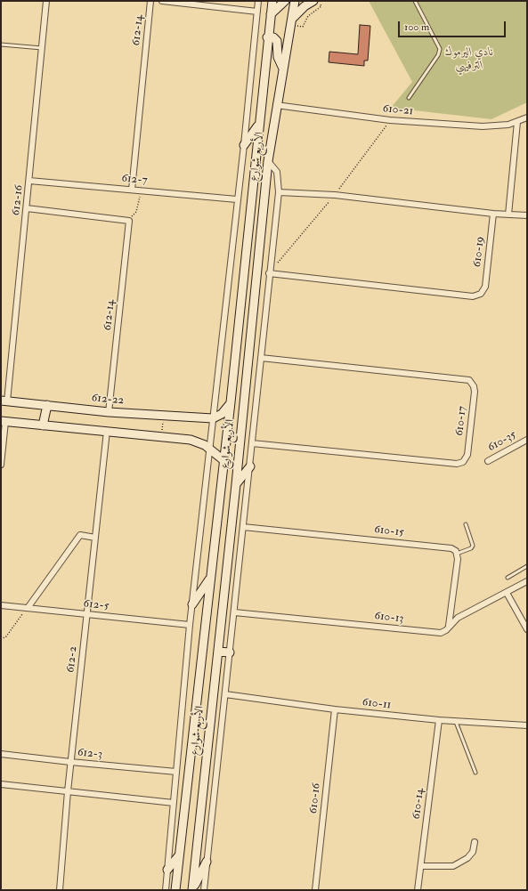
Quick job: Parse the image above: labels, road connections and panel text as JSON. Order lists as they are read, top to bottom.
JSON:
{
  "streets": {
    "main road": ["الأربع شوارع", "612-22"],
    "street": [
      "612-14",
      "610-21",
      "612-7",
      "612-16",
      "610-19",
      "610-17",
      "610-35",
      "610-15",
      "612-5",
      "610-13",
      "612-2",
      "610-11",
      "612-3",
      "610-16",
      "610-14"
    ]
  },
  "crossings": [
    ["612-14", "612-7"],
    ["612-14", "612-22"],
    ["610-21", "الأربع شوارع"],
    ["612-7", "612-16"],
    ["612-16", "612-22"],
    ["612-5", "612-2"],
    ["612-2", "612-3"],
    ["610-11", "610-16"],
    ["610-11", "610-14"]
  ],
  "parks": ["نادي اليرموك الترفيهي"],
  "scale_bar": "100 m"
}
